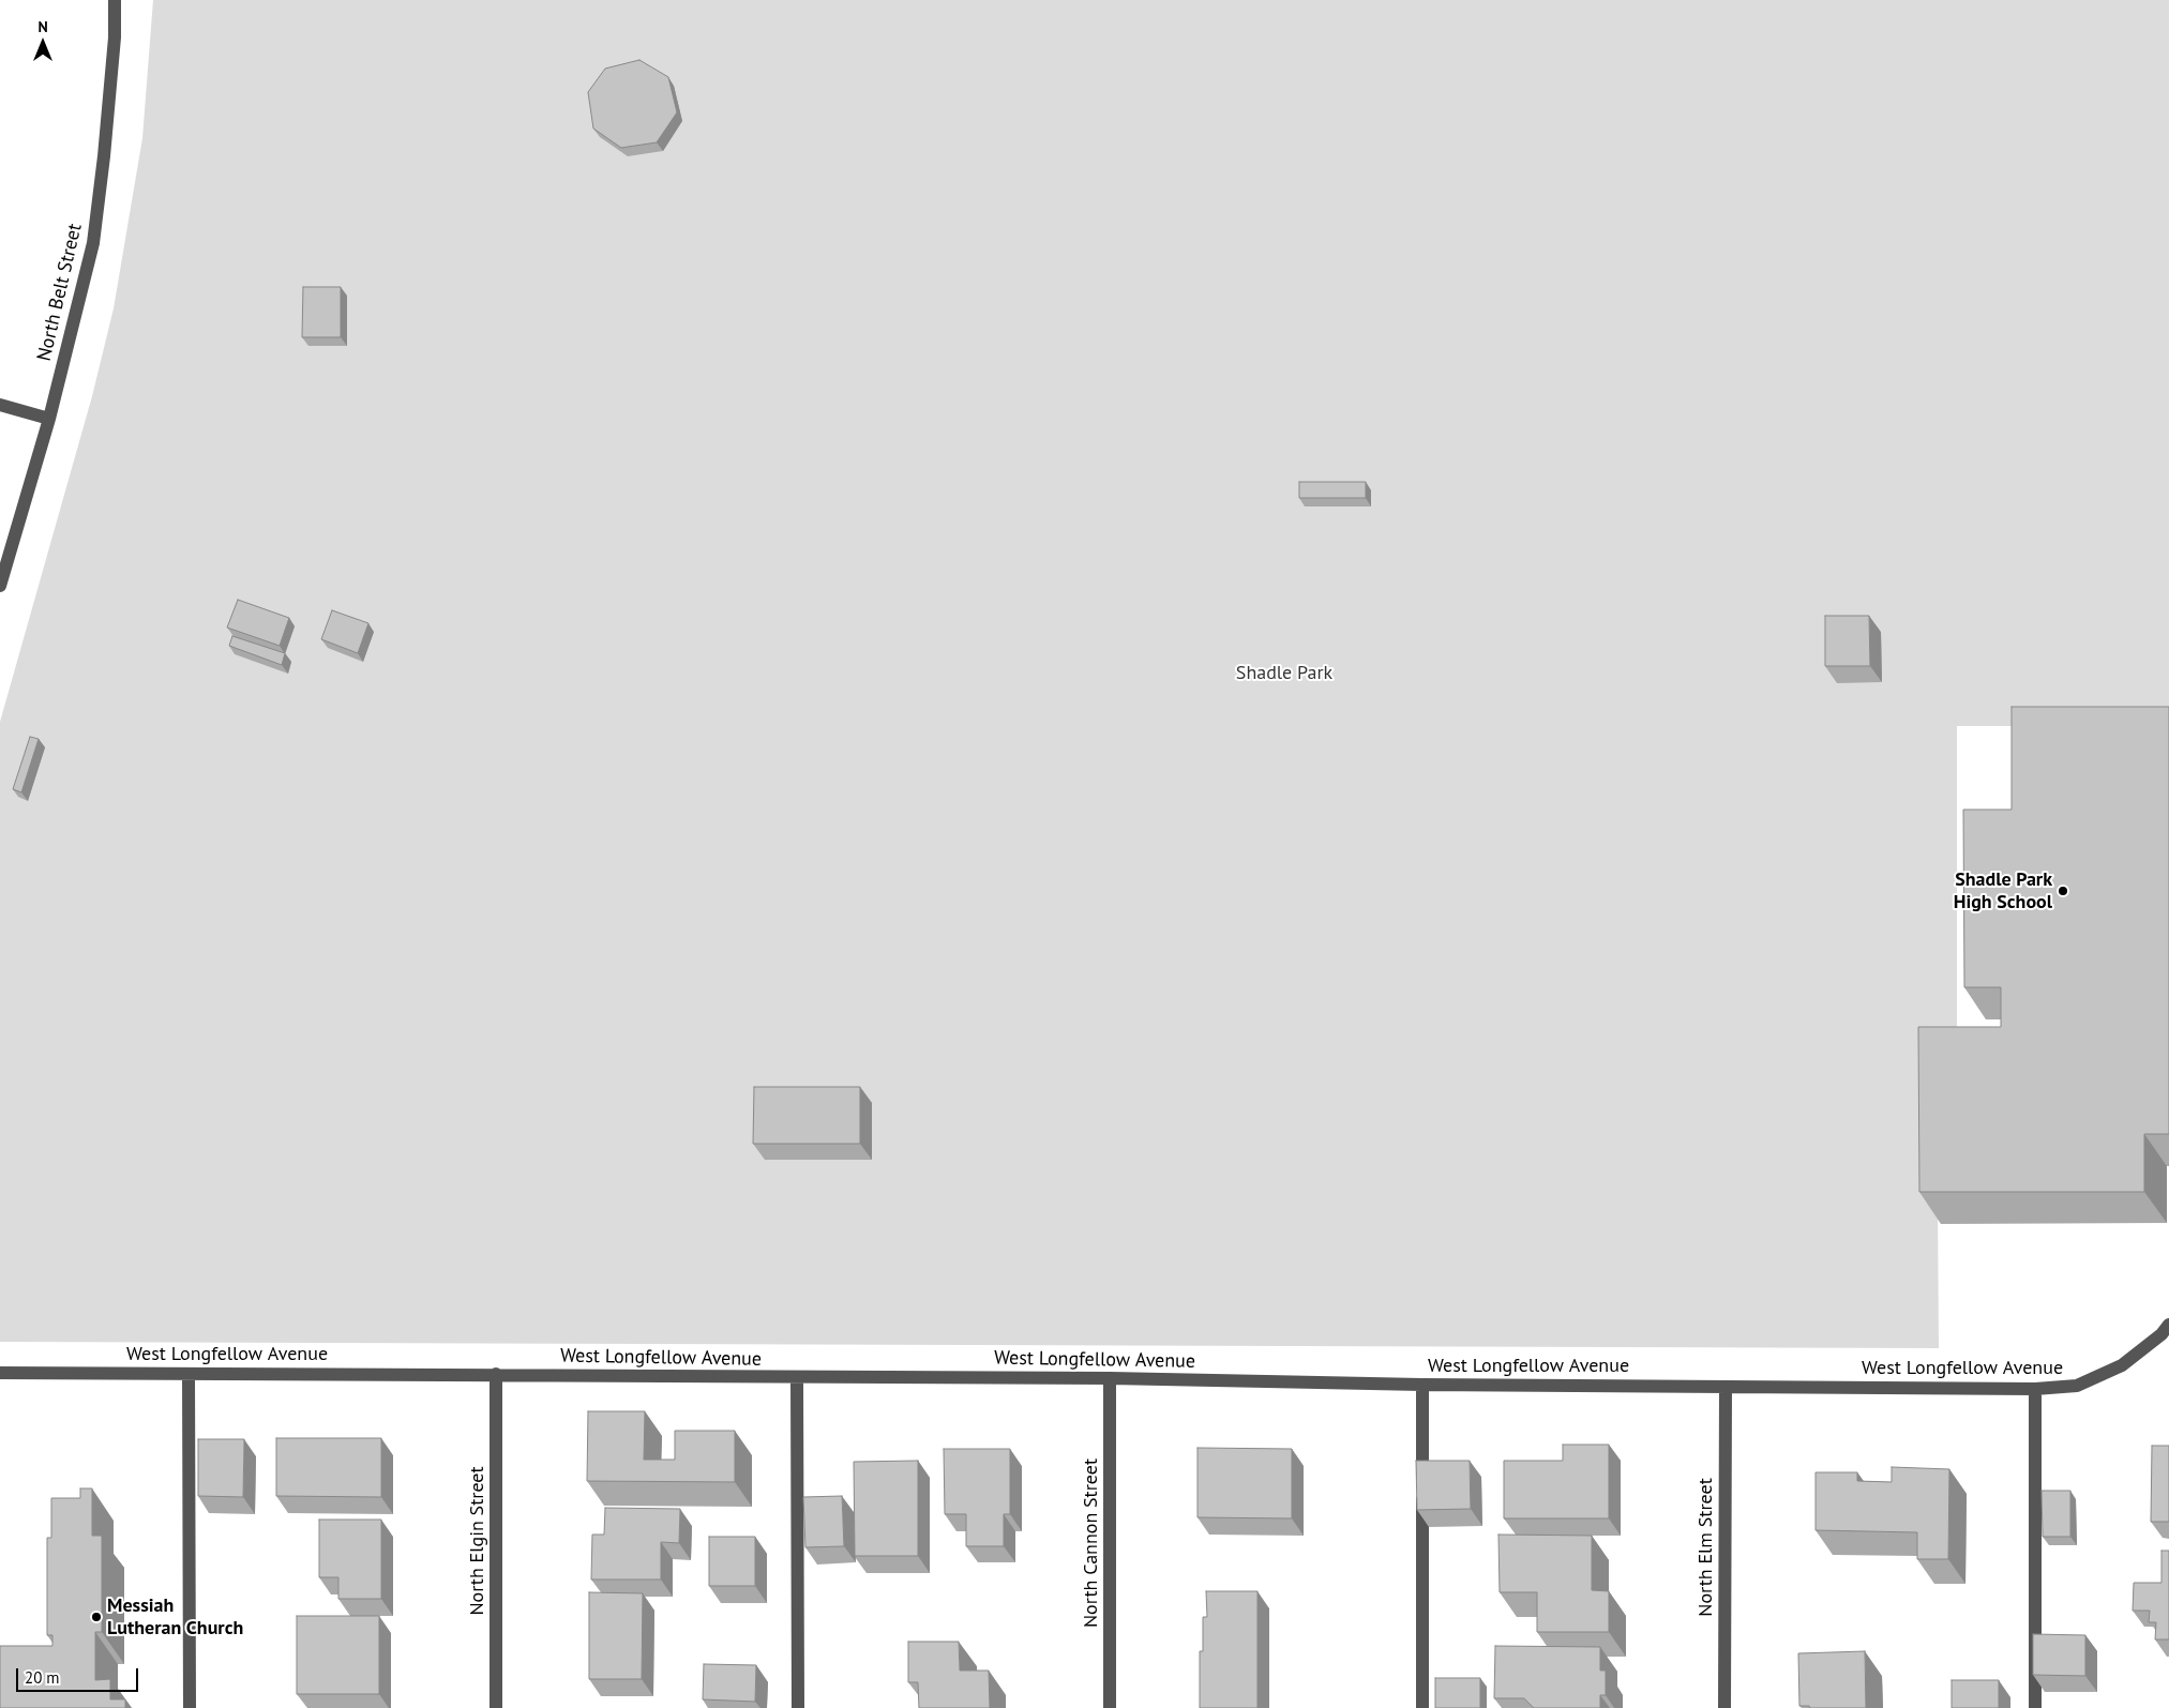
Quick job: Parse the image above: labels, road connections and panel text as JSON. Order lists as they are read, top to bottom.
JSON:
{
  "streets": {
    "street": [
      "North Belt Street",
      "West Longfellow Avenue",
      "North Elgin Street",
      "North Cannon Street",
      "North Elm Street"
    ]
  },
  "crossings": [
    ["West Longfellow Avenue", "North Elgin Street"],
    ["West Longfellow Avenue", "North Cannon Street"],
    ["West Longfellow Avenue", "North Elm Street"]
  ],
  "parks": ["Shadle Park"],
  "places": ["Shadle Park High School", "Messiah Lutheran Church"],
  "scale_bar": "20 m",
  "north": "top"
}
